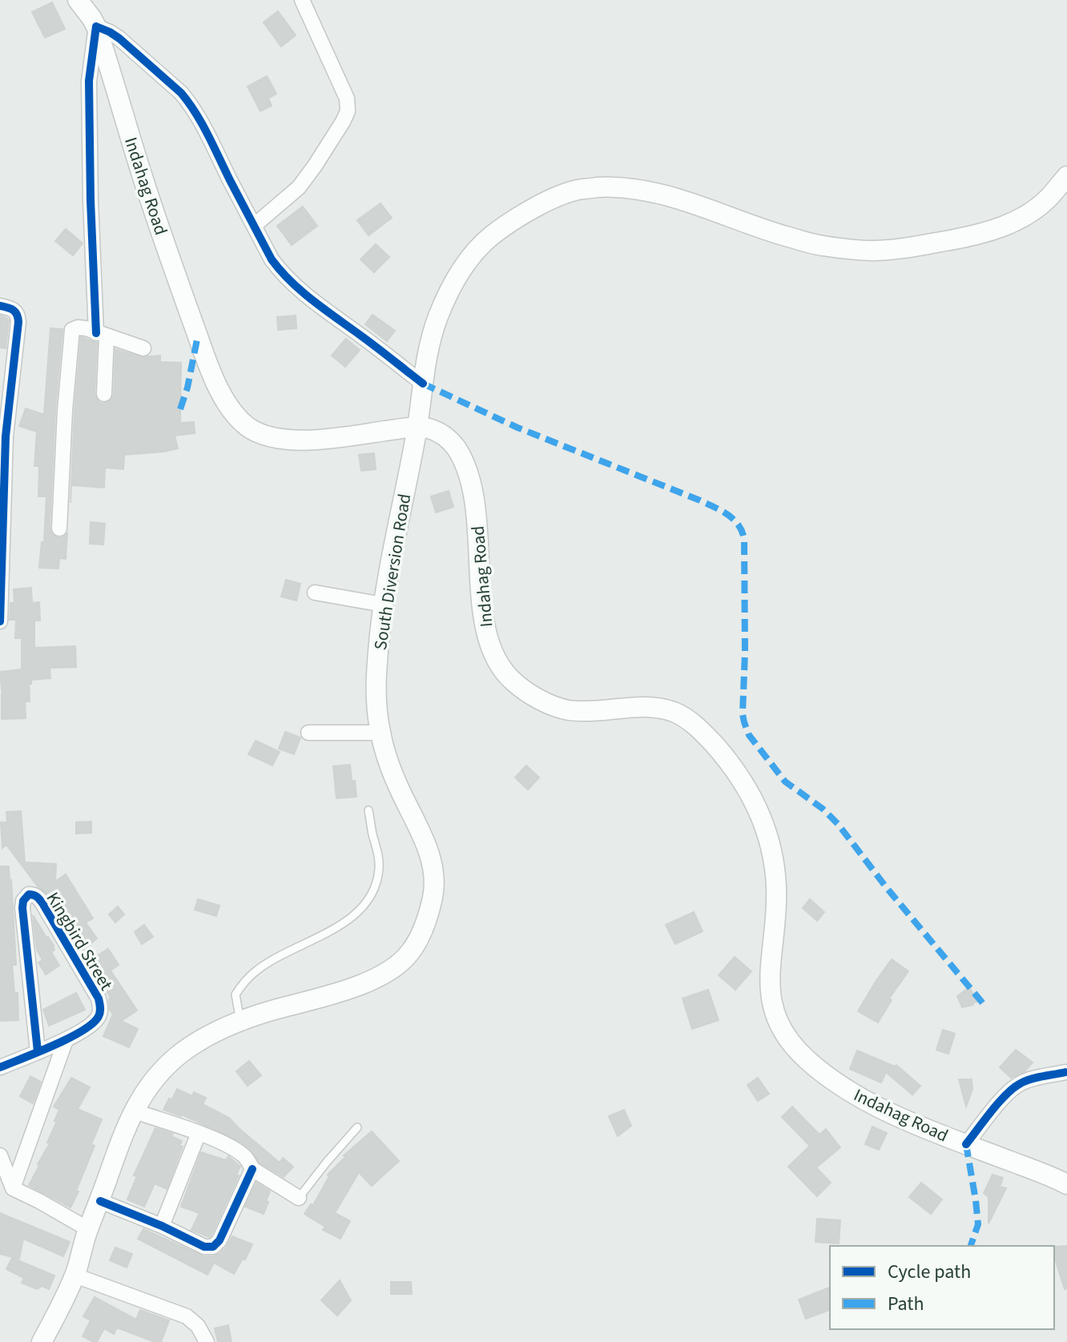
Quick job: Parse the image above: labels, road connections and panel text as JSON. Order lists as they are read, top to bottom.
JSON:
{
  "streets": {
    "main road": ["Indahag Road", "South Diversion Road"],
    "street": ["Kingbird Street"]
  },
  "crossings": [
    ["Indahag Road", "South Diversion Road"]
  ],
  "legend": ["Cycle path", "Path"]
}
